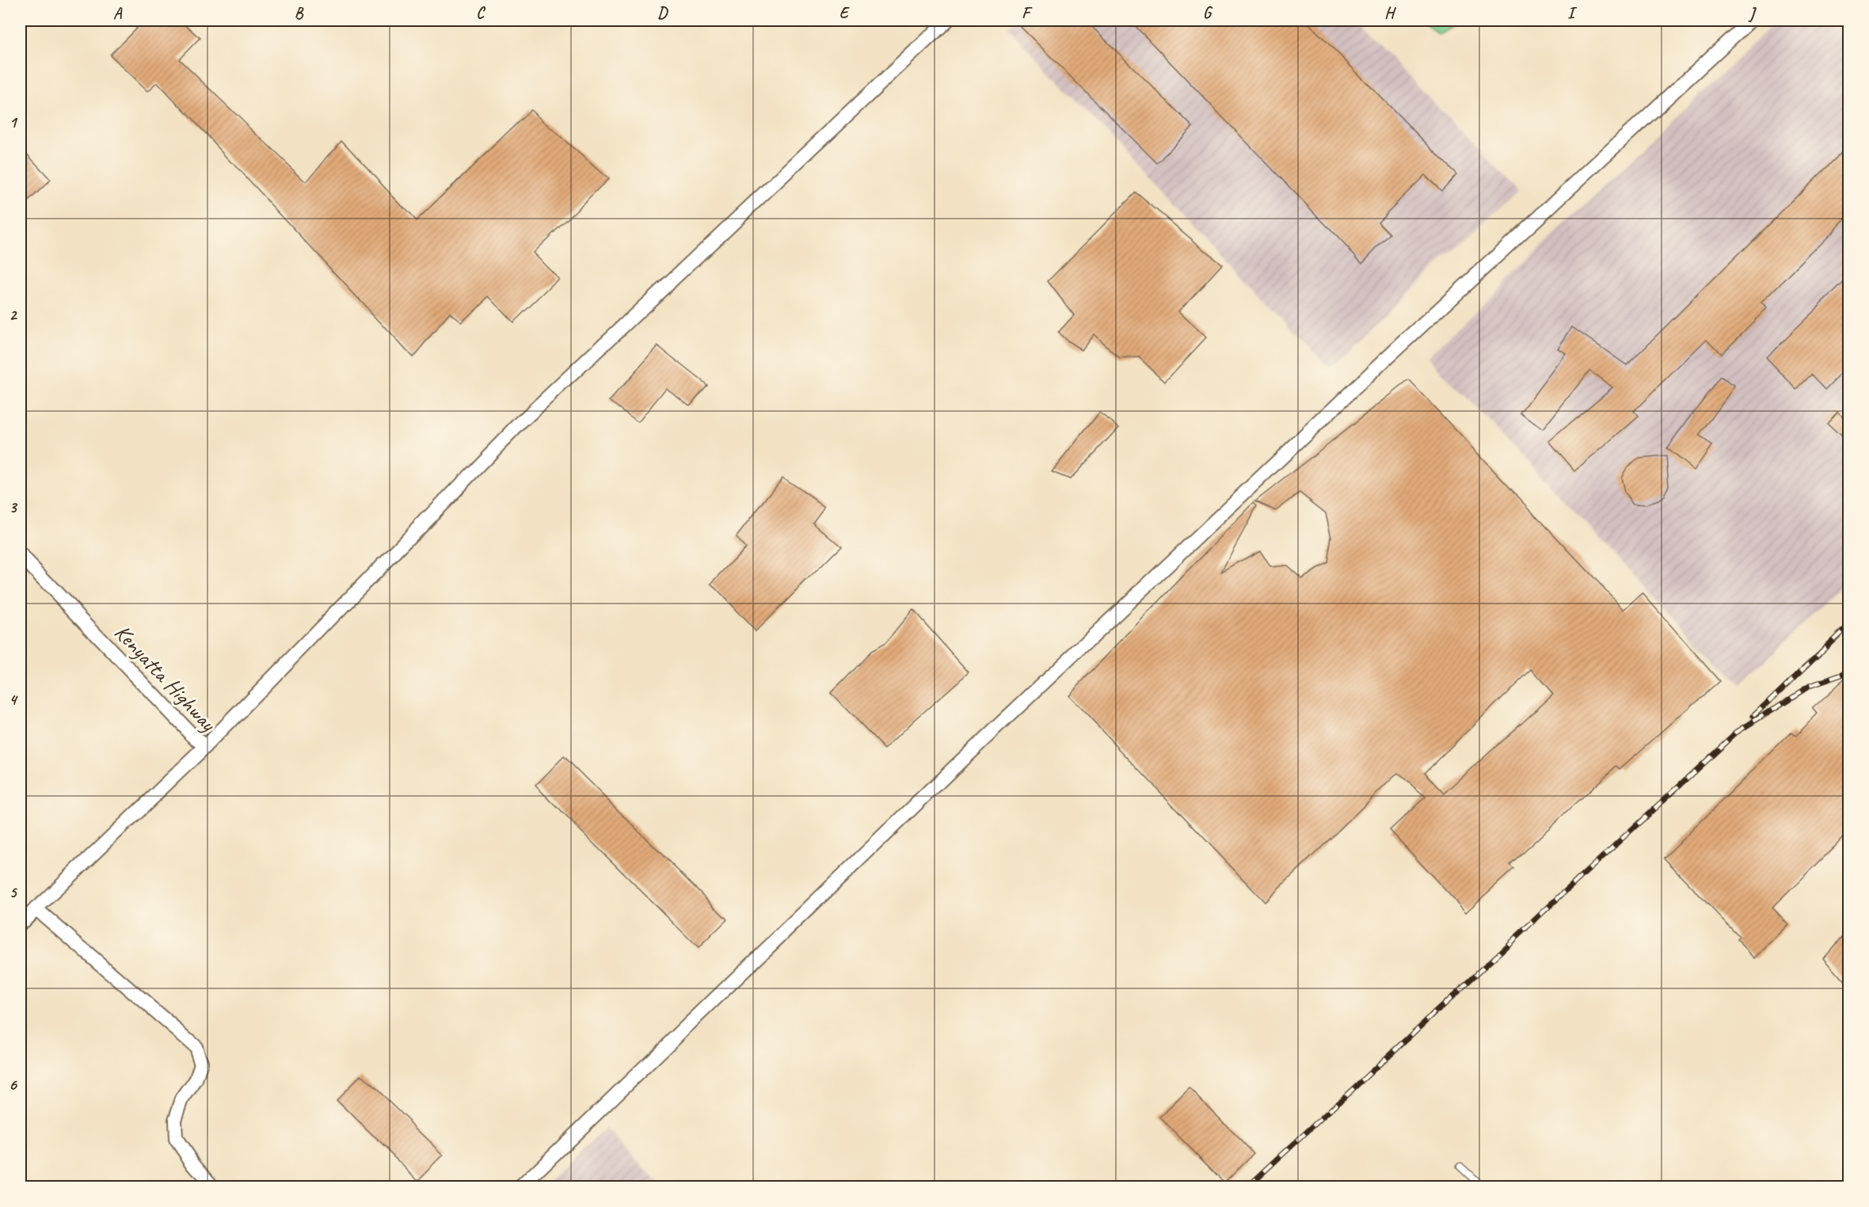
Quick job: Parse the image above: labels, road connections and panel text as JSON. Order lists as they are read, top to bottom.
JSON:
{
  "streets": {
    "street": ["Kenyatta Highway"]
  },
  "grid": {
    "columns": [
      "A",
      "B",
      "C",
      "D",
      "E",
      "F",
      "G",
      "H",
      "I",
      "J"
    ],
    "rows": [
      "1",
      "2",
      "3",
      "4",
      "5",
      "6"
    ]
  }
}
